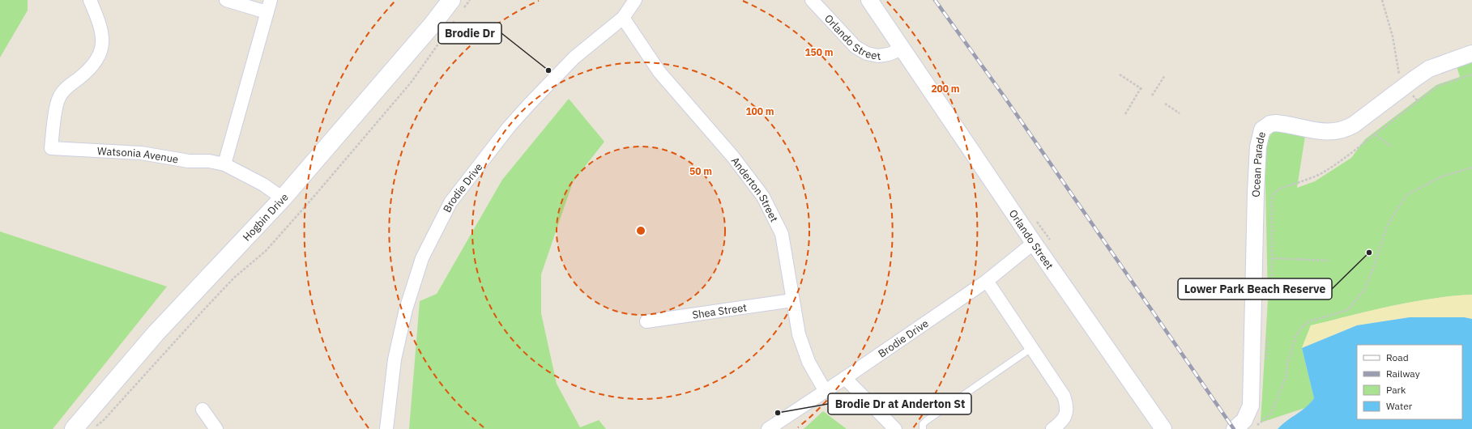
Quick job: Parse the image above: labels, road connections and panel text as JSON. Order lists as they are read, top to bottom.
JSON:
{
  "streets": {
    "main road": ["Hogbin Drive"],
    "street": [
      "Orlando Street",
      "Watsonia Avenue",
      "Ocean Parade",
      "Brodie Drive",
      "Anderton Street",
      "Shea Street"
    ]
  },
  "crossings": [
    ["Orlando Street", "Brodie Drive"],
    ["Watsonia Avenue", "Hogbin Drive"],
    ["Brodie Drive", "Anderton Street"],
    ["Anderton Street", "Shea Street"]
  ],
  "places": ["Brodie Dr", "Lower Park Beach Reserve", "Brodie Dr at Anderton St"],
  "legend": [
    "Road",
    "Railway",
    "Park",
    "Water"
  ],
  "rings": [
    "150 m",
    "200 m",
    "100 m",
    "50 m"
  ]
}
